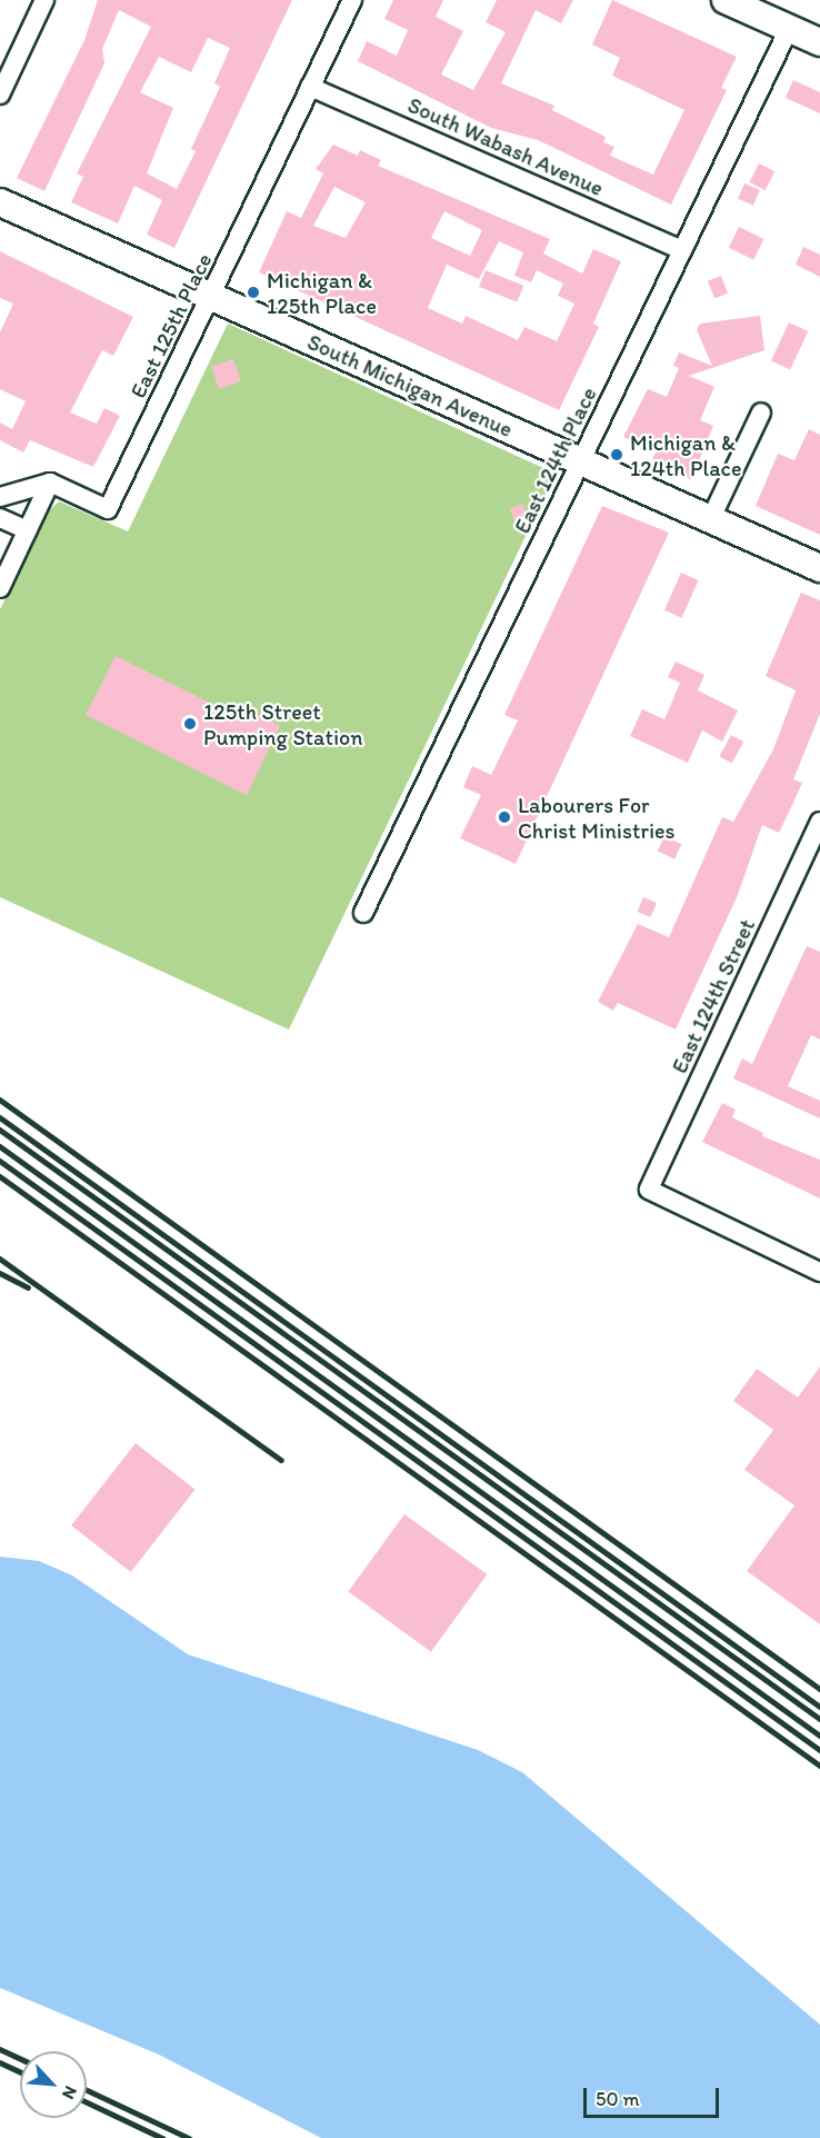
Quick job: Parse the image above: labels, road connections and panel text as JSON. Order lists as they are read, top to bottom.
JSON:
{
  "streets": {
    "main road": ["South Michigan Avenue"],
    "street": [
      "South Wabash Avenue",
      "East 125th Place",
      "East 124th Place",
      "East 124th Street"
    ]
  },
  "crossings": [
    ["South Wabash Avenue", "East 125th Place"],
    ["South Wabash Avenue", "East 124th Place"],
    ["East 125th Place", "South Michigan Avenue"],
    ["South Michigan Avenue", "East 124th Place"]
  ],
  "places": [
    "Michigan & 125th Place",
    "Michigan & 124th Place",
    "125th Street Pumping Station",
    "Labourers For Christ Ministries"
  ],
  "scale_bar": "50 m",
  "north": "bottom right"
}
